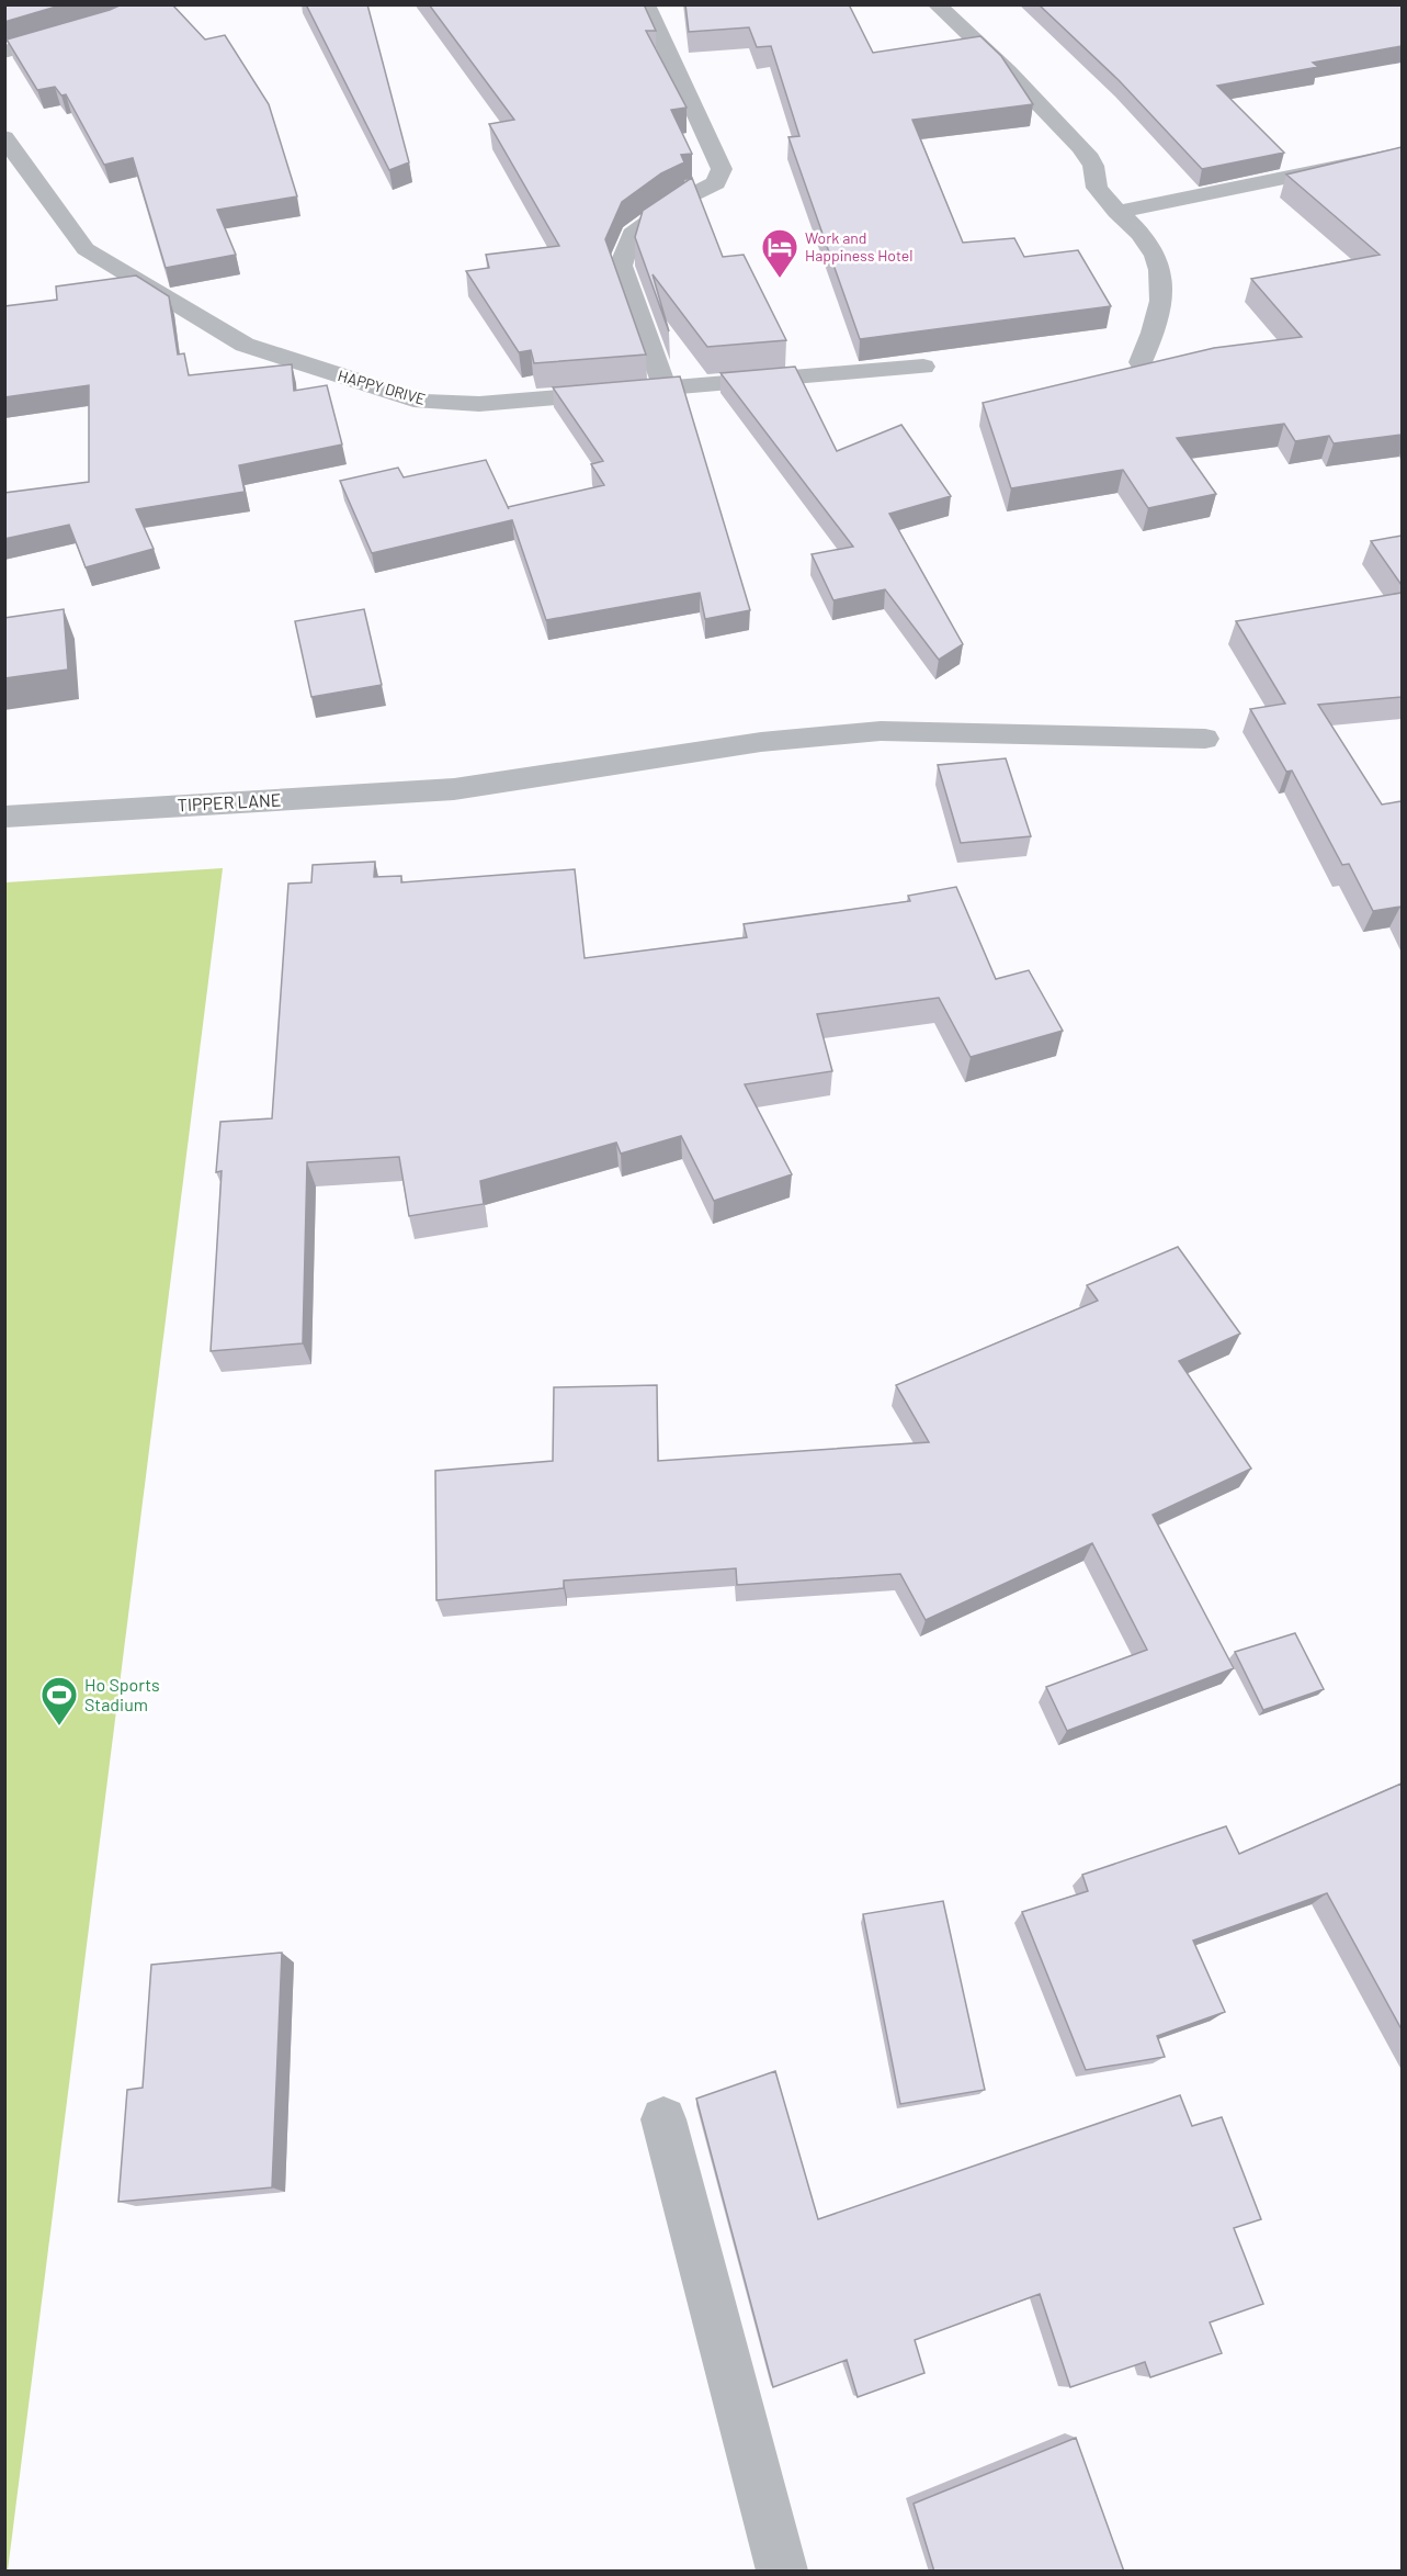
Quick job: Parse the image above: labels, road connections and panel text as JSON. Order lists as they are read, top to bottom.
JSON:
{
  "streets": {
    "street": ["HAPPY DRIVE", "TIPPER LANE"]
  },
  "places": {
    "hotel": ["Work and Happiness Hotel"],
    "sports": ["Ho Sports Stadium"]
  }
}
